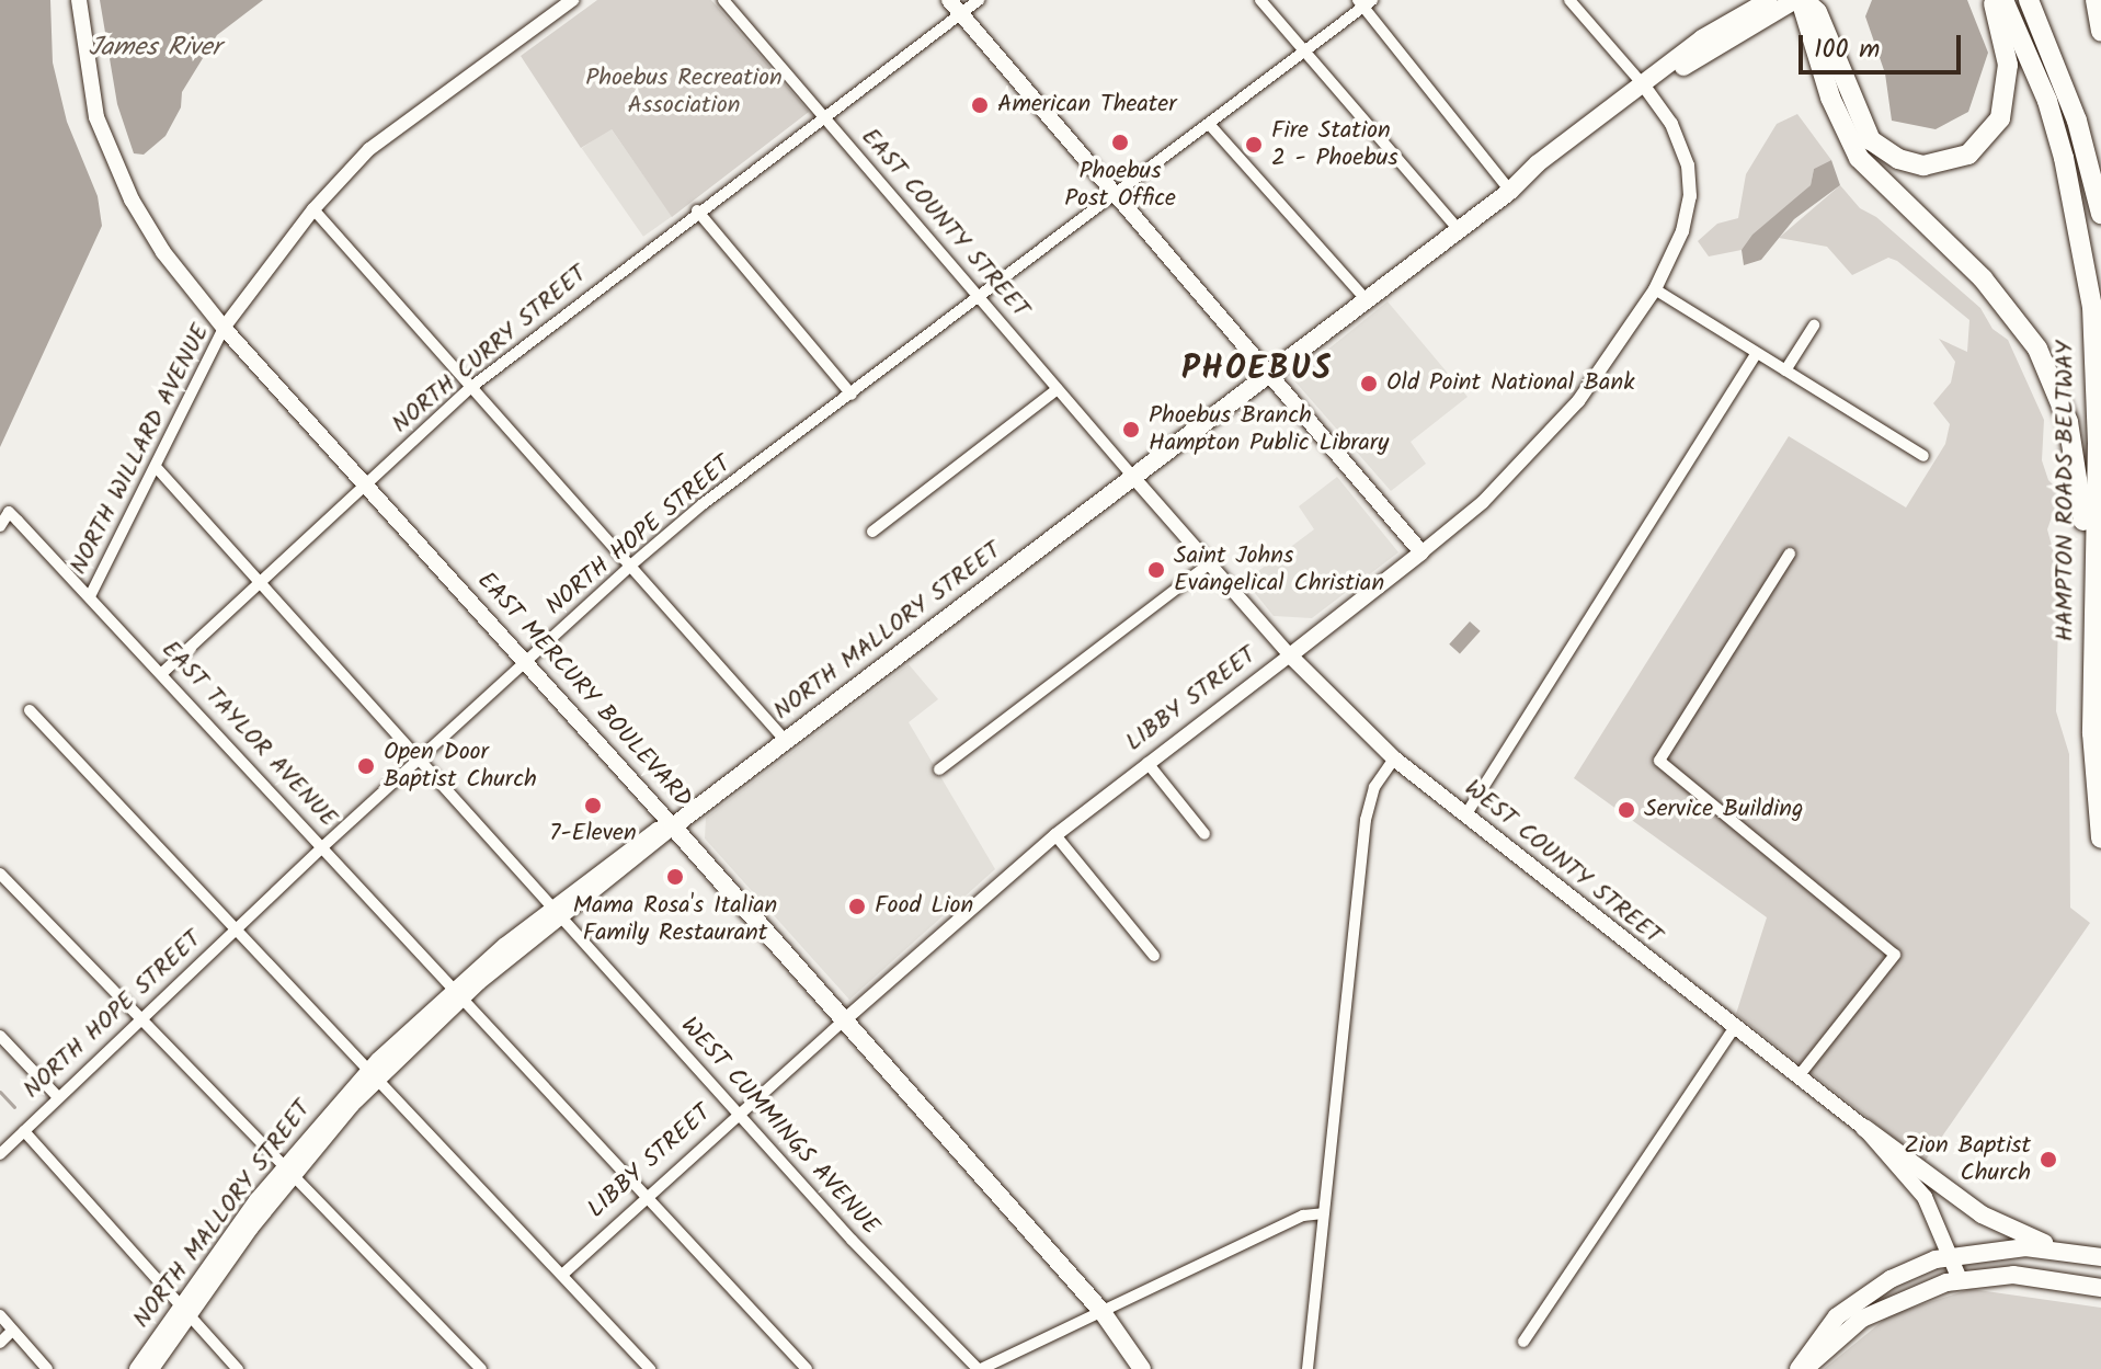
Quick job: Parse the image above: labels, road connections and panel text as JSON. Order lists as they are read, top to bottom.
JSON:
{
  "streets": {
    "highway": ["HAMPTON ROADS BELTWAY"],
    "main road": [
      "NORTH MALLORY STREET",
      "EAST MERCURY BOULEVARD",
      "LIBBY STREET",
      "WEST COUNTY STREET"
    ],
    "street": [
      "EAST COUNTY STREET",
      "NORTH CURRY STREET",
      "NORTH WILLARD AVENUE",
      "NORTH HOPE STREET",
      "EAST TAYLOR AVENUE",
      "WEST CUMMINGS AVENUE"
    ]
  },
  "crossings": [
    ["EAST COUNTY STREET", "NORTH CURRY STREET"],
    ["EAST COUNTY STREET", "NORTH HOPE STREET"],
    ["EAST COUNTY STREET", "NORTH MALLORY STREET"],
    ["EAST COUNTY STREET", "WEST COUNTY STREET"],
    ["NORTH CURRY STREET", "EAST MERCURY BOULEVARD"],
    ["NORTH CURRY STREET", "EAST TAYLOR AVENUE"],
    ["NORTH CURRY STREET", "WEST CUMMINGS AVENUE"],
    ["NORTH WILLARD AVENUE", "EAST MERCURY BOULEVARD"],
    ["NORTH WILLARD AVENUE", "EAST TAYLOR AVENUE"],
    ["NORTH WILLARD AVENUE", "WEST CUMMINGS AVENUE"],
    ["NORTH HOPE STREET", "EAST MERCURY BOULEVARD"],
    ["NORTH HOPE STREET", "EAST TAYLOR AVENUE"],
    ["NORTH HOPE STREET", "WEST CUMMINGS AVENUE"],
    ["NORTH MALLORY STREET", "EAST MERCURY BOULEVARD"],
    ["NORTH MALLORY STREET", "LIBBY STREET"],
    ["NORTH MALLORY STREET", "EAST TAYLOR AVENUE"],
    ["NORTH MALLORY STREET", "WEST COUNTY STREET"],
    ["NORTH MALLORY STREET", "WEST CUMMINGS AVENUE"],
    ["EAST MERCURY BOULEVARD", "LIBBY STREET"],
    ["LIBBY STREET", "EAST TAYLOR AVENUE"],
    ["LIBBY STREET", "WEST COUNTY STREET"],
    ["LIBBY STREET", "WEST CUMMINGS AVENUE"]
  ],
  "districts": ["PHOEBUS"],
  "water": ["James River"],
  "parks": ["Phoebus Recreation Association"],
  "places": [
    "American Theater",
    "Phoebus Post Office",
    "Fire Station 2 - Phoebus",
    "Old Point National Bank",
    "Phoebus Branch Hampton Public Library",
    "Saint Johns Evangelical Christian",
    "Open Door Baptist Church",
    "7-Eleven",
    "Service Building",
    "Mama Rosa's Italian Family Restaurant",
    "Food Lion",
    "Zion Baptist Church"
  ],
  "scale_bar": "100 m"
}
